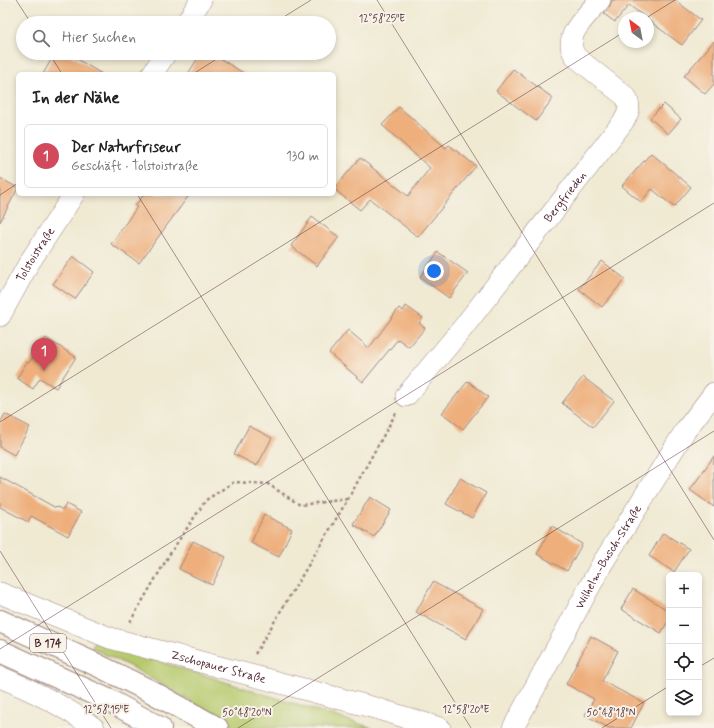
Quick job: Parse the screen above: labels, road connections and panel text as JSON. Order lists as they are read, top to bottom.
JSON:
{
  "streets": {
    "highway": ["B 174"],
    "street": [
      "Bergfrieden",
      "Tolstoistraße",
      "Wilhelm-Busch-Straße",
      "Zschopauer Straße"
    ]
  },
  "north": "top left",
  "page": {
    "search": "Hier suchen",
    "heading": "In der Nähe",
    "list": [
      {
        "mark": "1",
        "name": "Der Naturfriseur",
        "note": "Geschäft · Tolstoistraße",
        "value": "130 m"
      }
    ],
    "pins": "1",
    "map_buttons": ["+", "−"]
  },
  "coordinates": [
    "12°58'25\"E",
    "12°58'15\"E",
    "12°58'20\"E",
    "50°48'20\"N",
    "50°48'18\"N"
  ]
}
